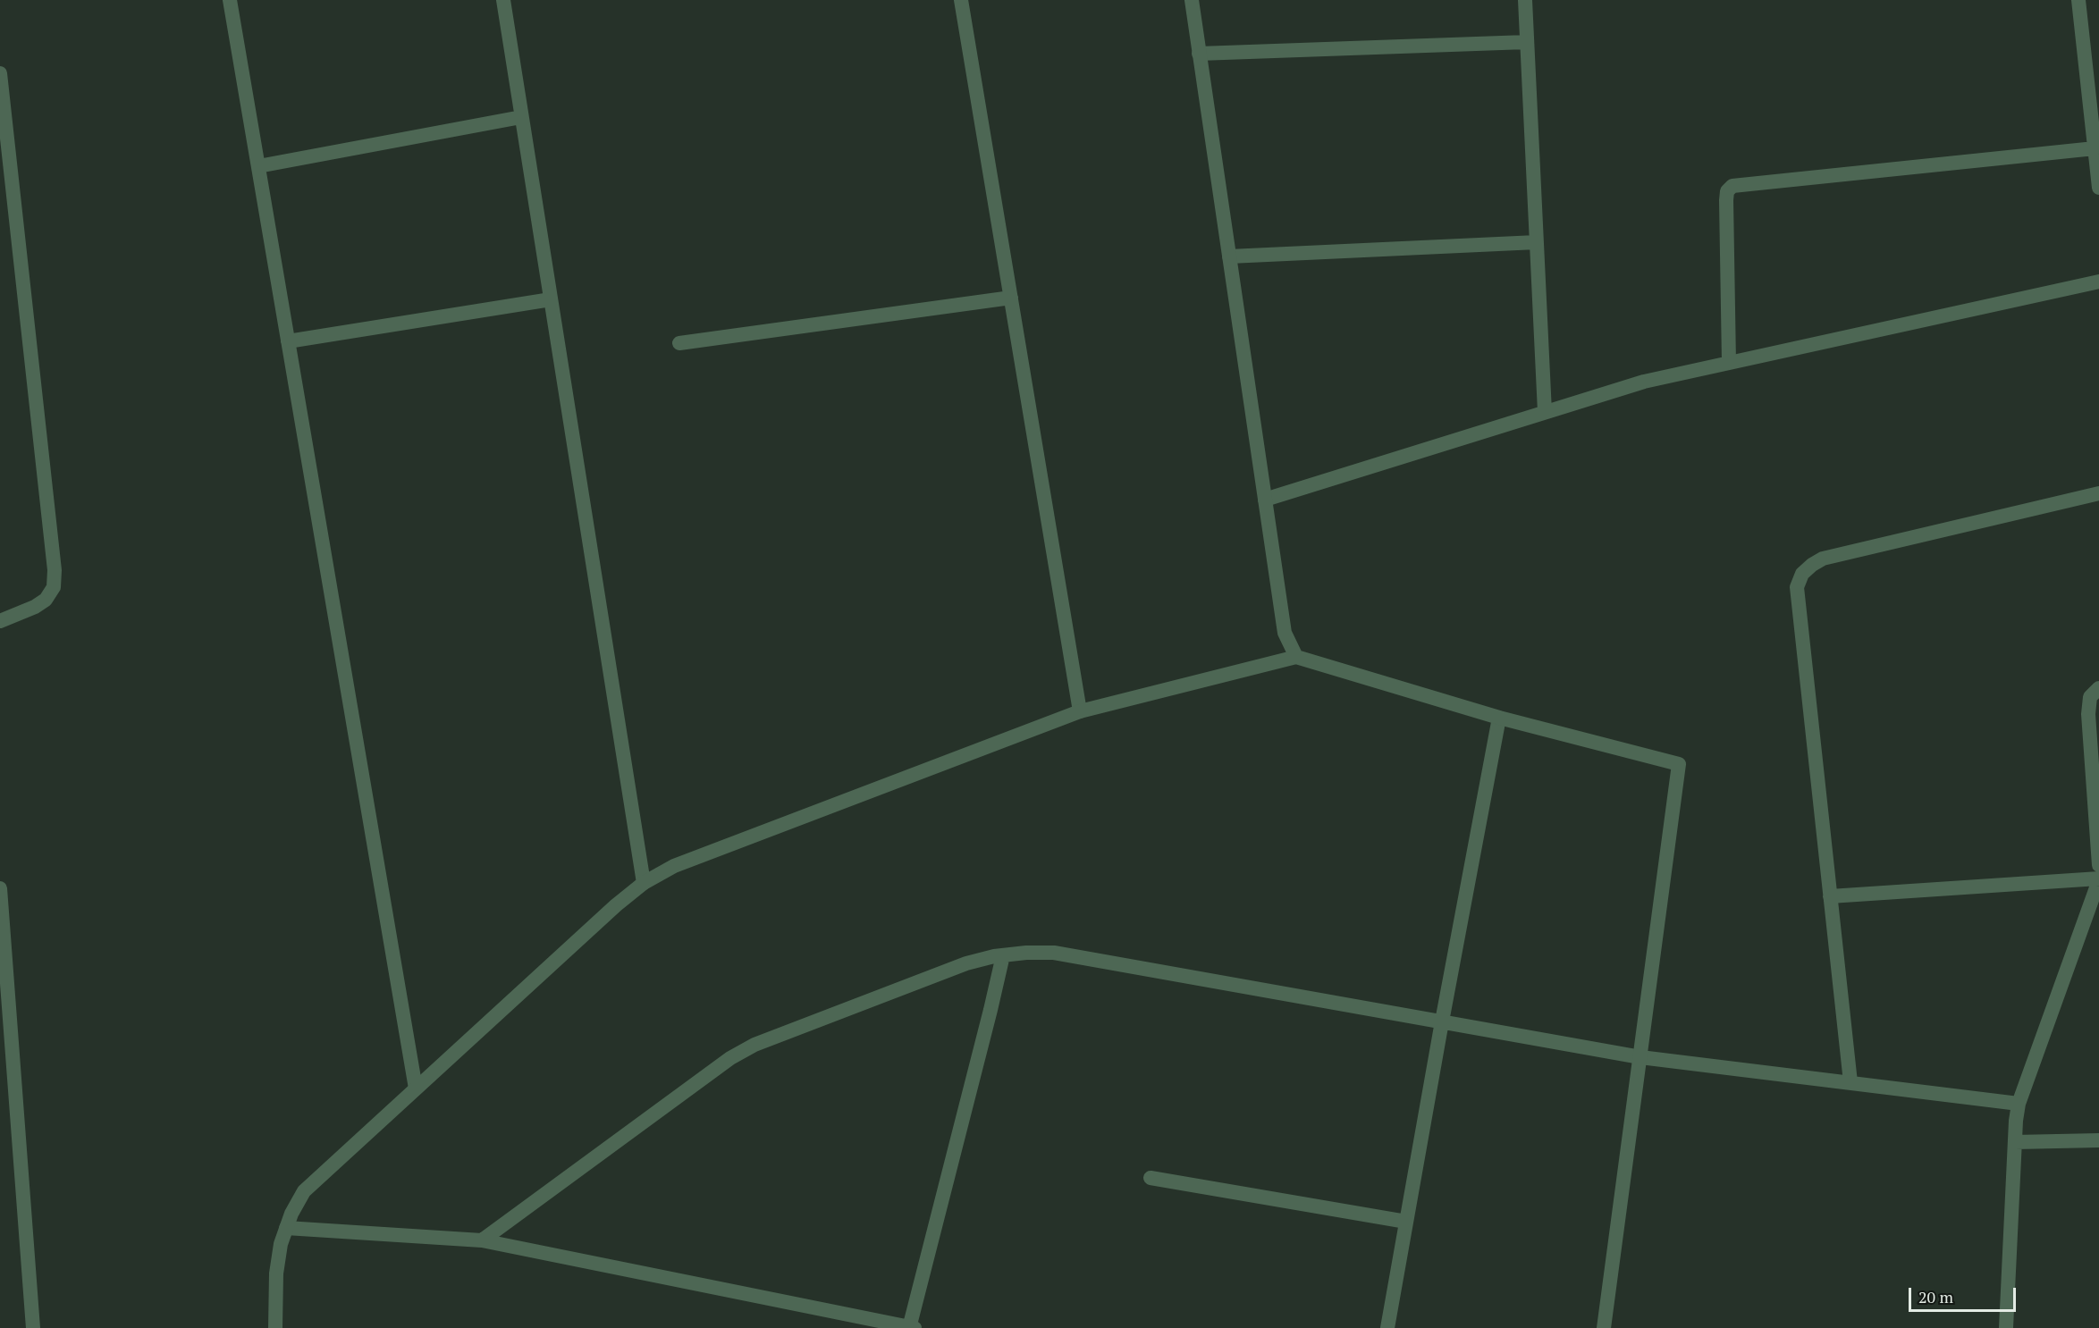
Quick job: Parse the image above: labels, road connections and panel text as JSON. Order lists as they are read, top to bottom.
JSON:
{
  "scale_bar": "20 m"
}
